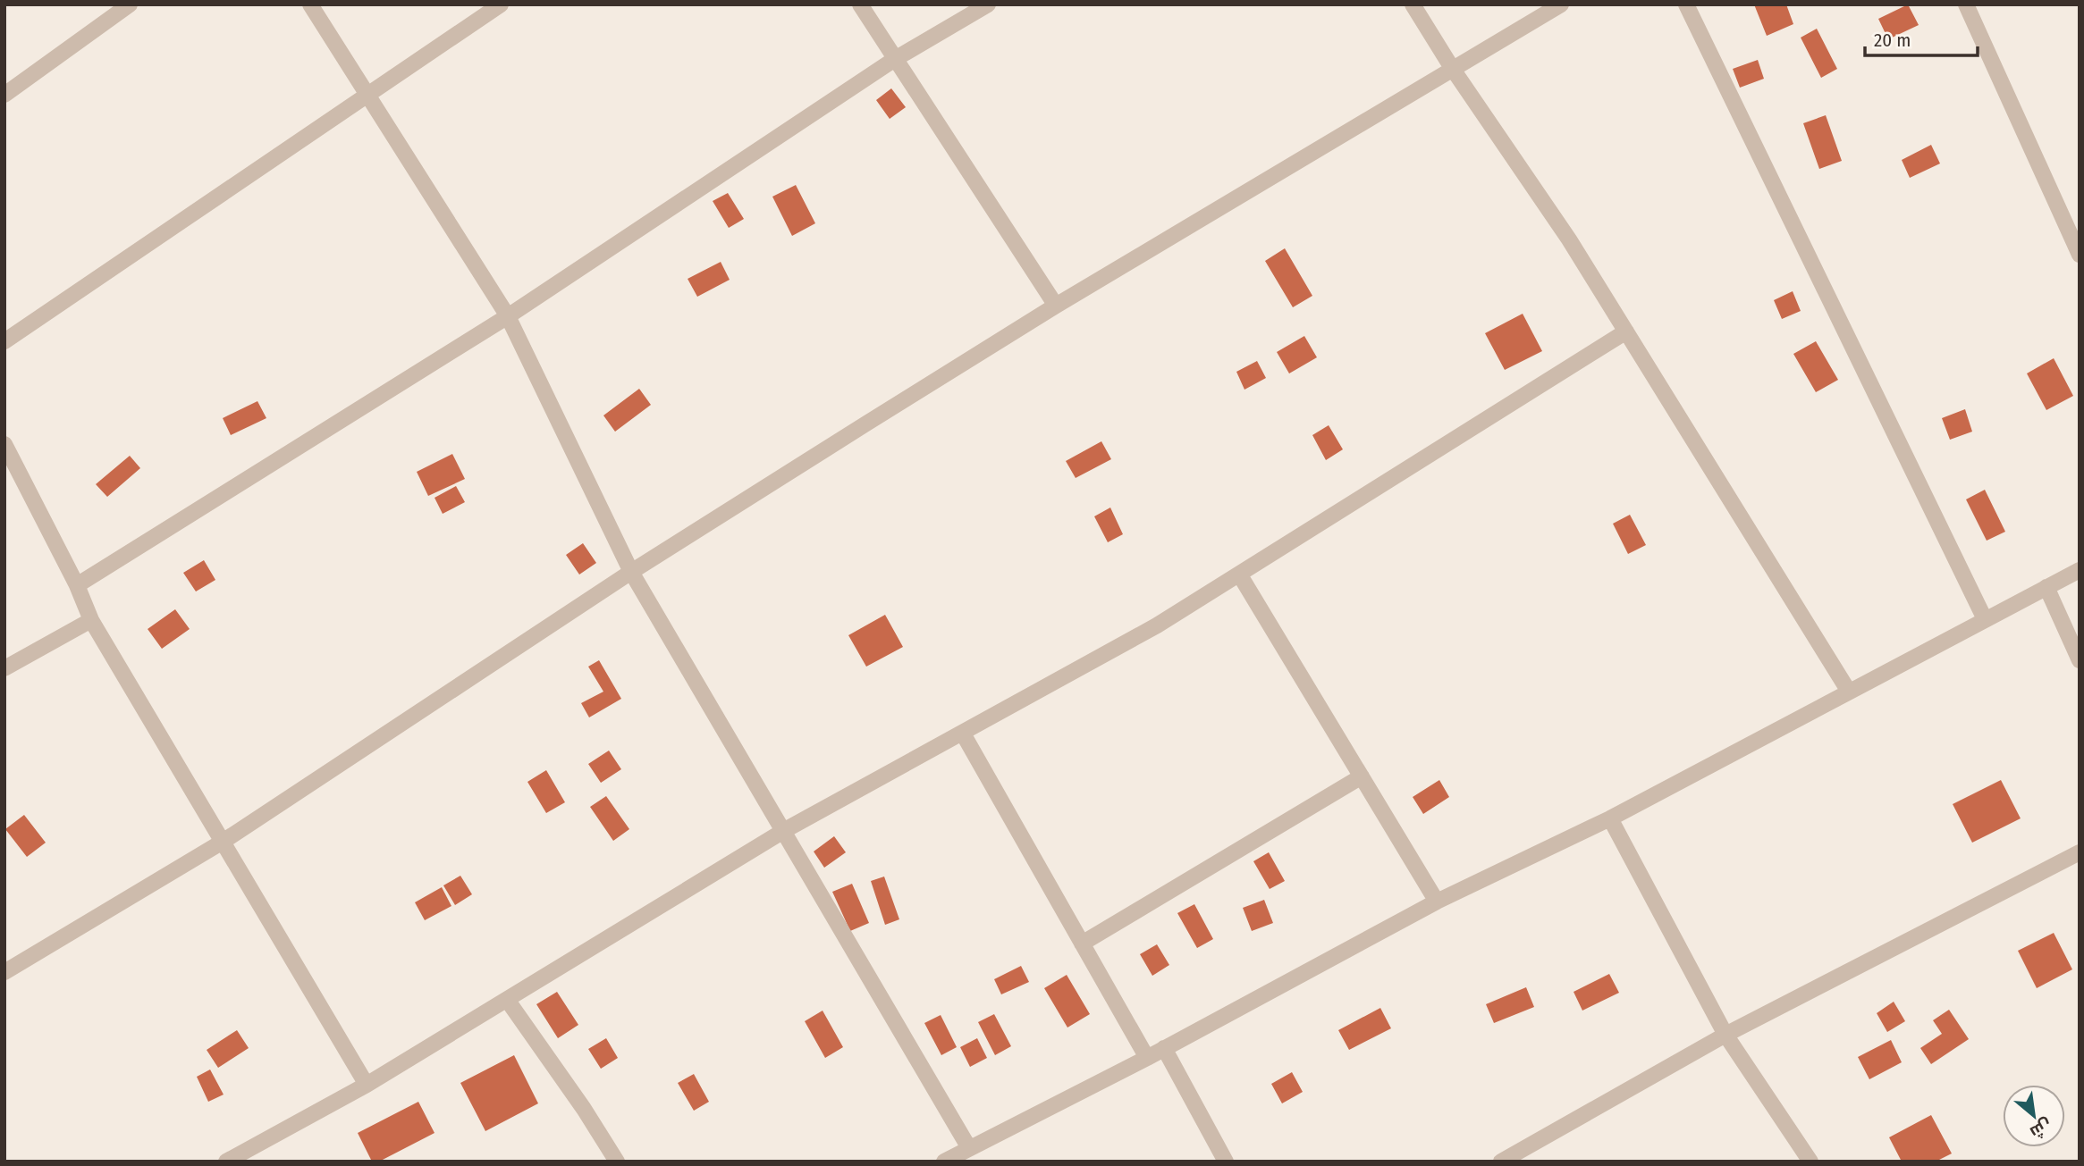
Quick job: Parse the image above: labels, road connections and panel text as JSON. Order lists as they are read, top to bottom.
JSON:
{
  "scale_bar": "20 m",
  "north": "bottom right"
}
